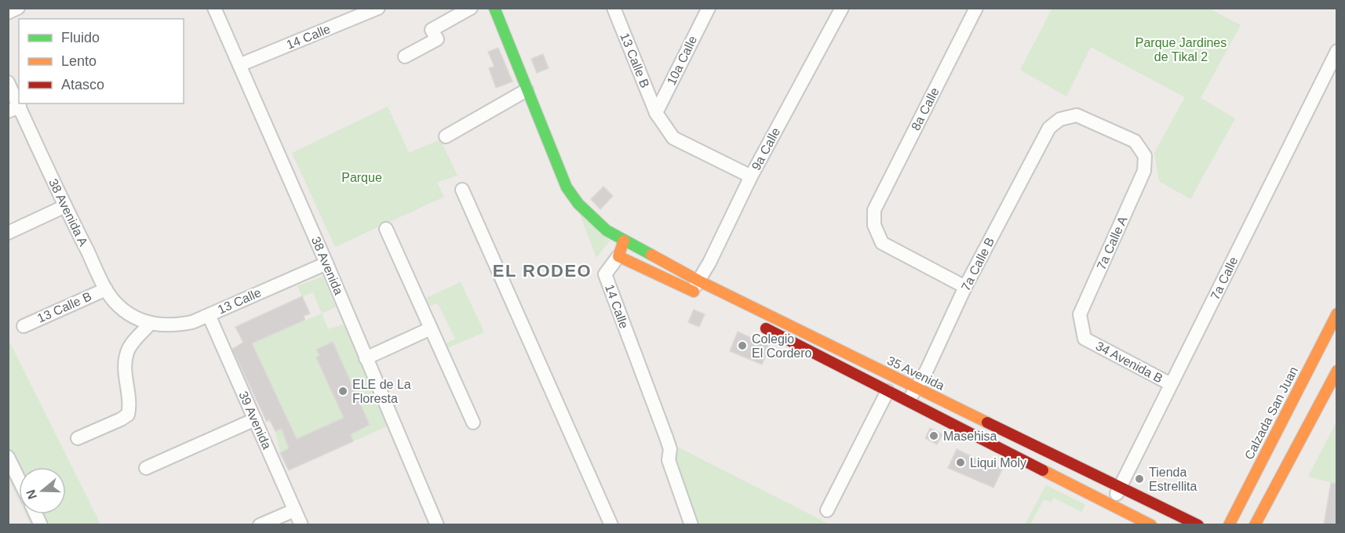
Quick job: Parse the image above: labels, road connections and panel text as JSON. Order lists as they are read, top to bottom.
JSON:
{
  "streets": {
    "street": [
      "14 Calle",
      "13 Calle B",
      "10a Calle",
      "8a Calle",
      "9a Calle",
      "38 Avenida A",
      "7a Calle A",
      "7a Calle B",
      "38 Avenida",
      "7a Calle",
      "13 Calle",
      "34 Avenida B",
      "35 Avenida",
      "Calzada San Juan",
      "39 Avenida"
    ]
  },
  "crossings": [
    ["14 Calle", "38 Avenida"],
    ["14 Calle", "35 Avenida"],
    ["13 Calle B", "10a Calle"],
    ["13 Calle B", "9a Calle"],
    ["13 Calle B", "38 Avenida A"],
    ["8a Calle", "7a Calle B"],
    ["9a Calle", "35 Avenida"],
    ["38 Avenida A", "13 Calle"],
    ["7a Calle A", "7a Calle B"],
    ["7a Calle A", "34 Avenida B"],
    ["7a Calle B", "35 Avenida"],
    ["38 Avenida", "13 Calle"],
    ["7a Calle", "34 Avenida B"],
    ["7a Calle", "35 Avenida"],
    ["13 Calle", "39 Avenida"]
  ],
  "districts": ["EL RODEO"],
  "parks": ["Parque Jardines de Tikal 2", "Parque"],
  "places": [
    "Colegio El Cordero",
    "ELE de La Floresta",
    "Masehisa",
    "Liqui Moly",
    "Tienda Estrellita"
  ],
  "legend": ["Fluido", "Lento", "Atasco"],
  "north": "left"
}
